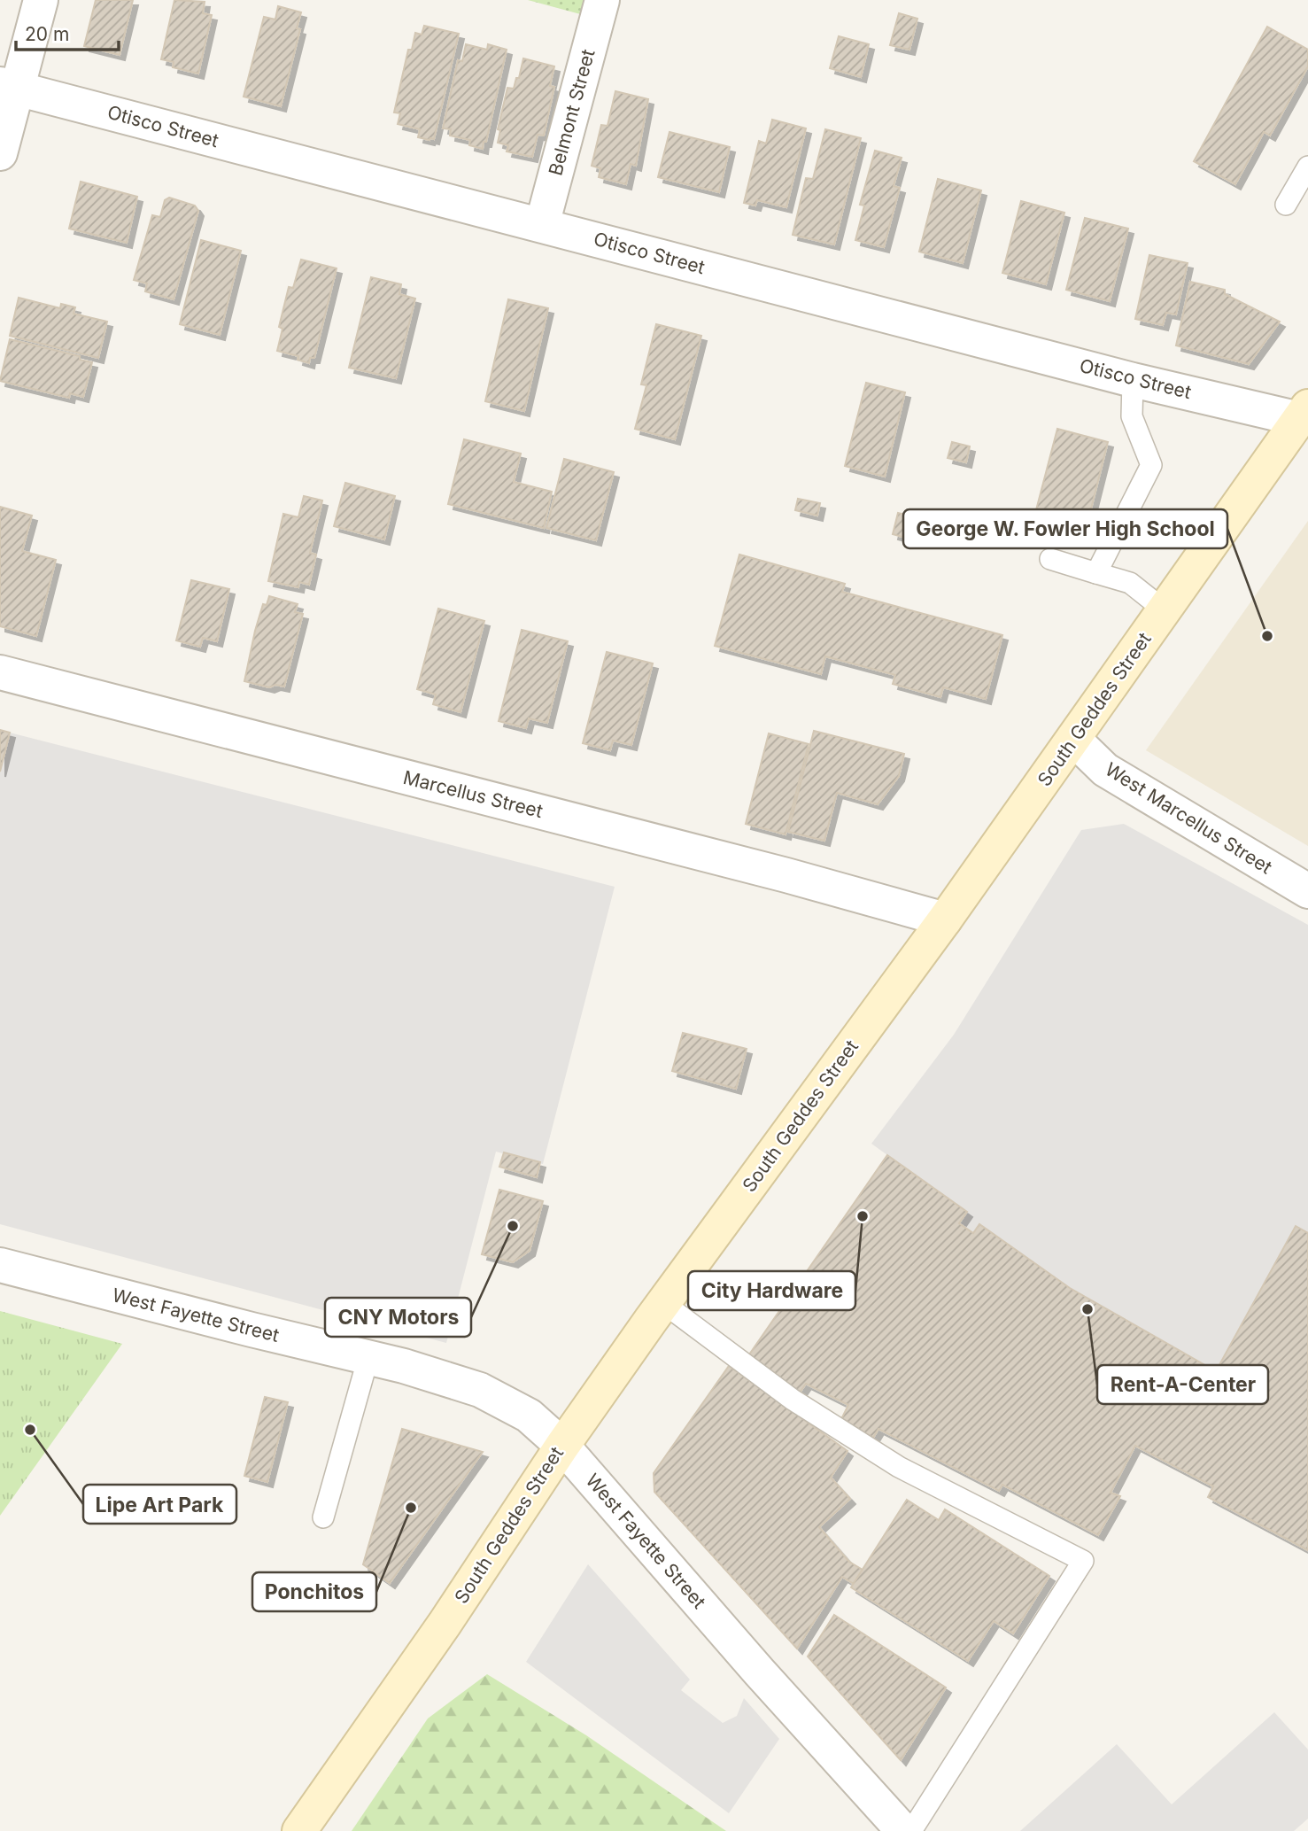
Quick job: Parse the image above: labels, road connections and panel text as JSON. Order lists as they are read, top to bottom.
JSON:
{
  "streets": {
    "main road": ["South Geddes Street"],
    "street": [
      "Belmont Street",
      "Otisco Street",
      "Marcellus Street",
      "West Marcellus Street",
      "West Fayette Street"
    ]
  },
  "crossings": [
    ["Belmont Street", "Otisco Street"],
    ["Otisco Street", "South Geddes Street"],
    ["South Geddes Street", "Marcellus Street"],
    ["South Geddes Street", "West Marcellus Street"],
    ["South Geddes Street", "West Fayette Street"]
  ],
  "places": [
    "George W. Fowler High School",
    "City Hardware",
    "CNY Motors",
    "Rent-A-Center",
    "Lipe Art Park",
    "Ponchitos"
  ],
  "scale_bar": "20 m"
}
